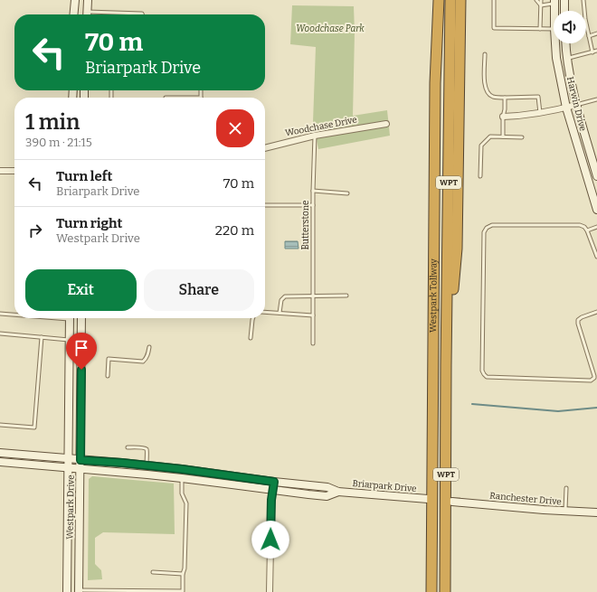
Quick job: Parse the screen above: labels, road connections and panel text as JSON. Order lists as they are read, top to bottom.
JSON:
{
  "streets": {
    "highway": ["WPT", "Westpark Tollway"],
    "main road": [
      "Harwin Drive",
      "Briarpark Drive",
      "Ranchester Drive",
      "Westpark Drive"
    ],
    "street": ["Woodchase Drive"],
    "lane": ["Butterstone"]
  },
  "crossings": [
    ["Woodchase Drive", "Butterstone"],
    ["Briarpark Drive", "Westpark Drive"]
  ],
  "parks": ["Woodchase Park"],
  "page": {
    "turn": ["70 m", "Briarpark Drive"],
    "heading": ["1 min", "390 m · 21:15"],
    "list": [
      {
        "name": "Turn left",
        "note": "Briarpark Drive",
        "value": "70 m"
      },
      {
        "name": "Turn right",
        "note": "Westpark Drive",
        "value": "220 m"
      }
    ],
    "buttons": ["Exit", "Share"]
  }
}
